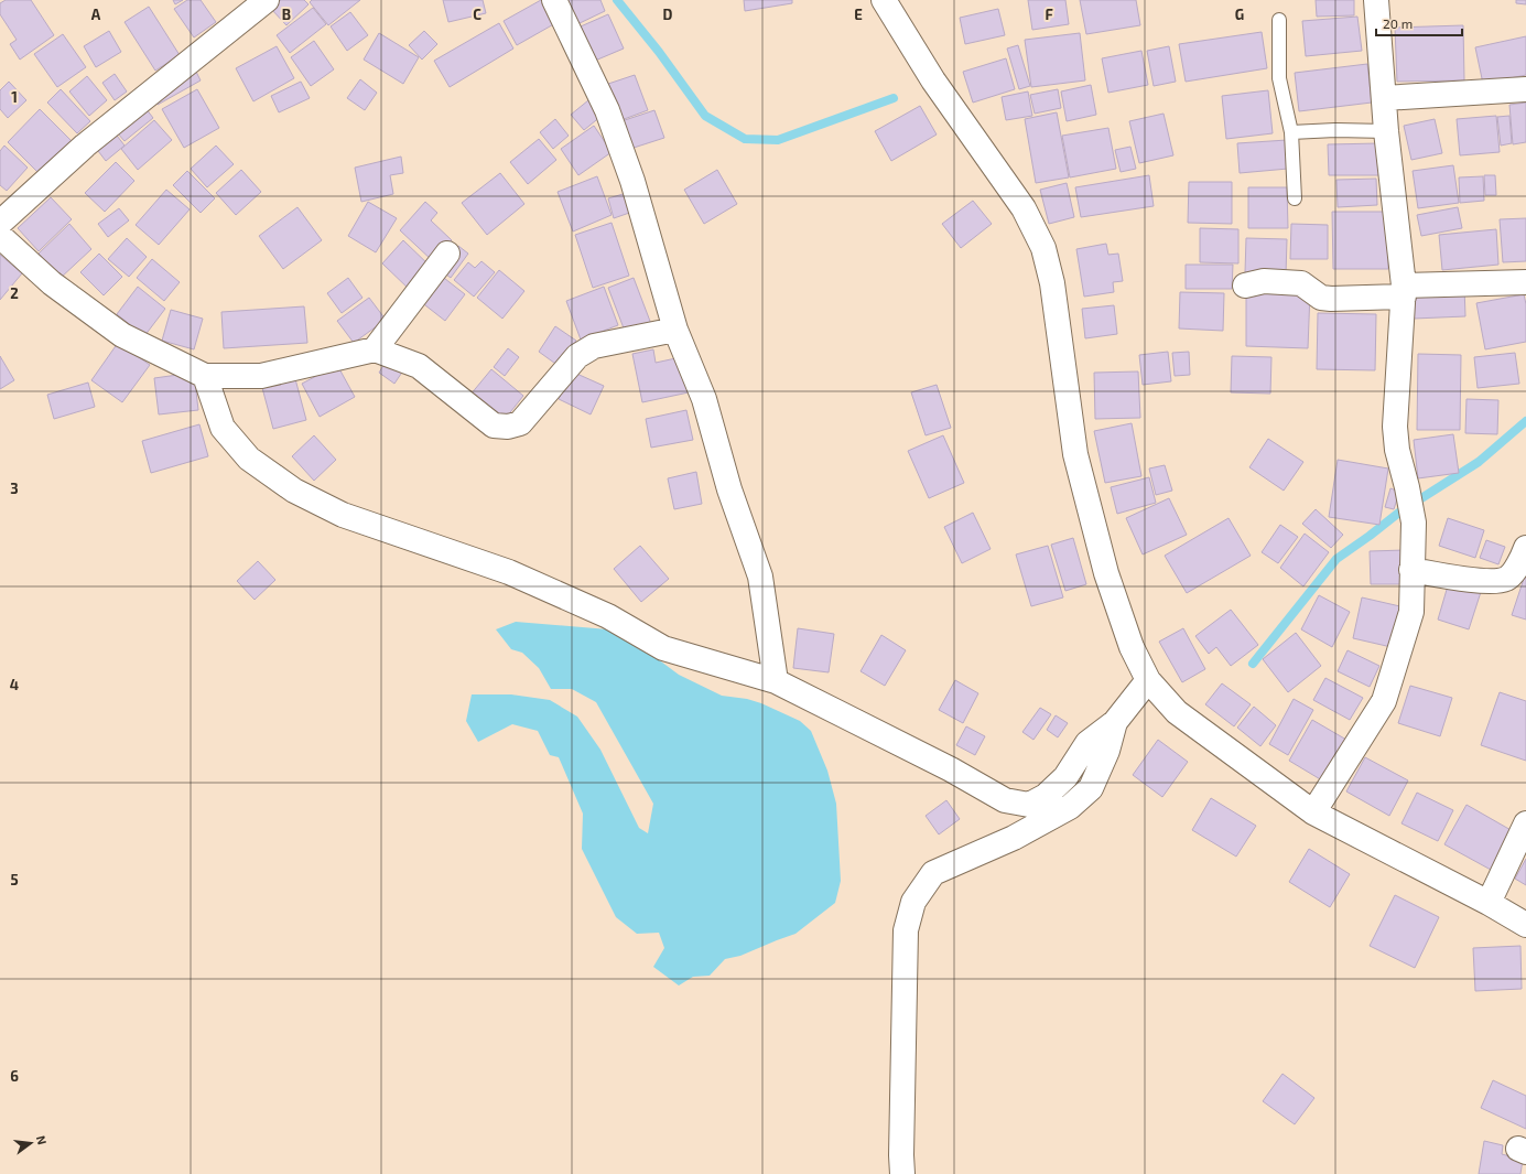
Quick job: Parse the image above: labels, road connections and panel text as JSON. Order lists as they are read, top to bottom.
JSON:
{
  "scale_bar": "20 m",
  "north": "right",
  "grid": {
    "columns": [
      "A",
      "B",
      "C",
      "D",
      "E",
      "F",
      "G"
    ],
    "rows": [
      "1",
      "2",
      "3",
      "4",
      "5",
      "6"
    ]
  }
}
